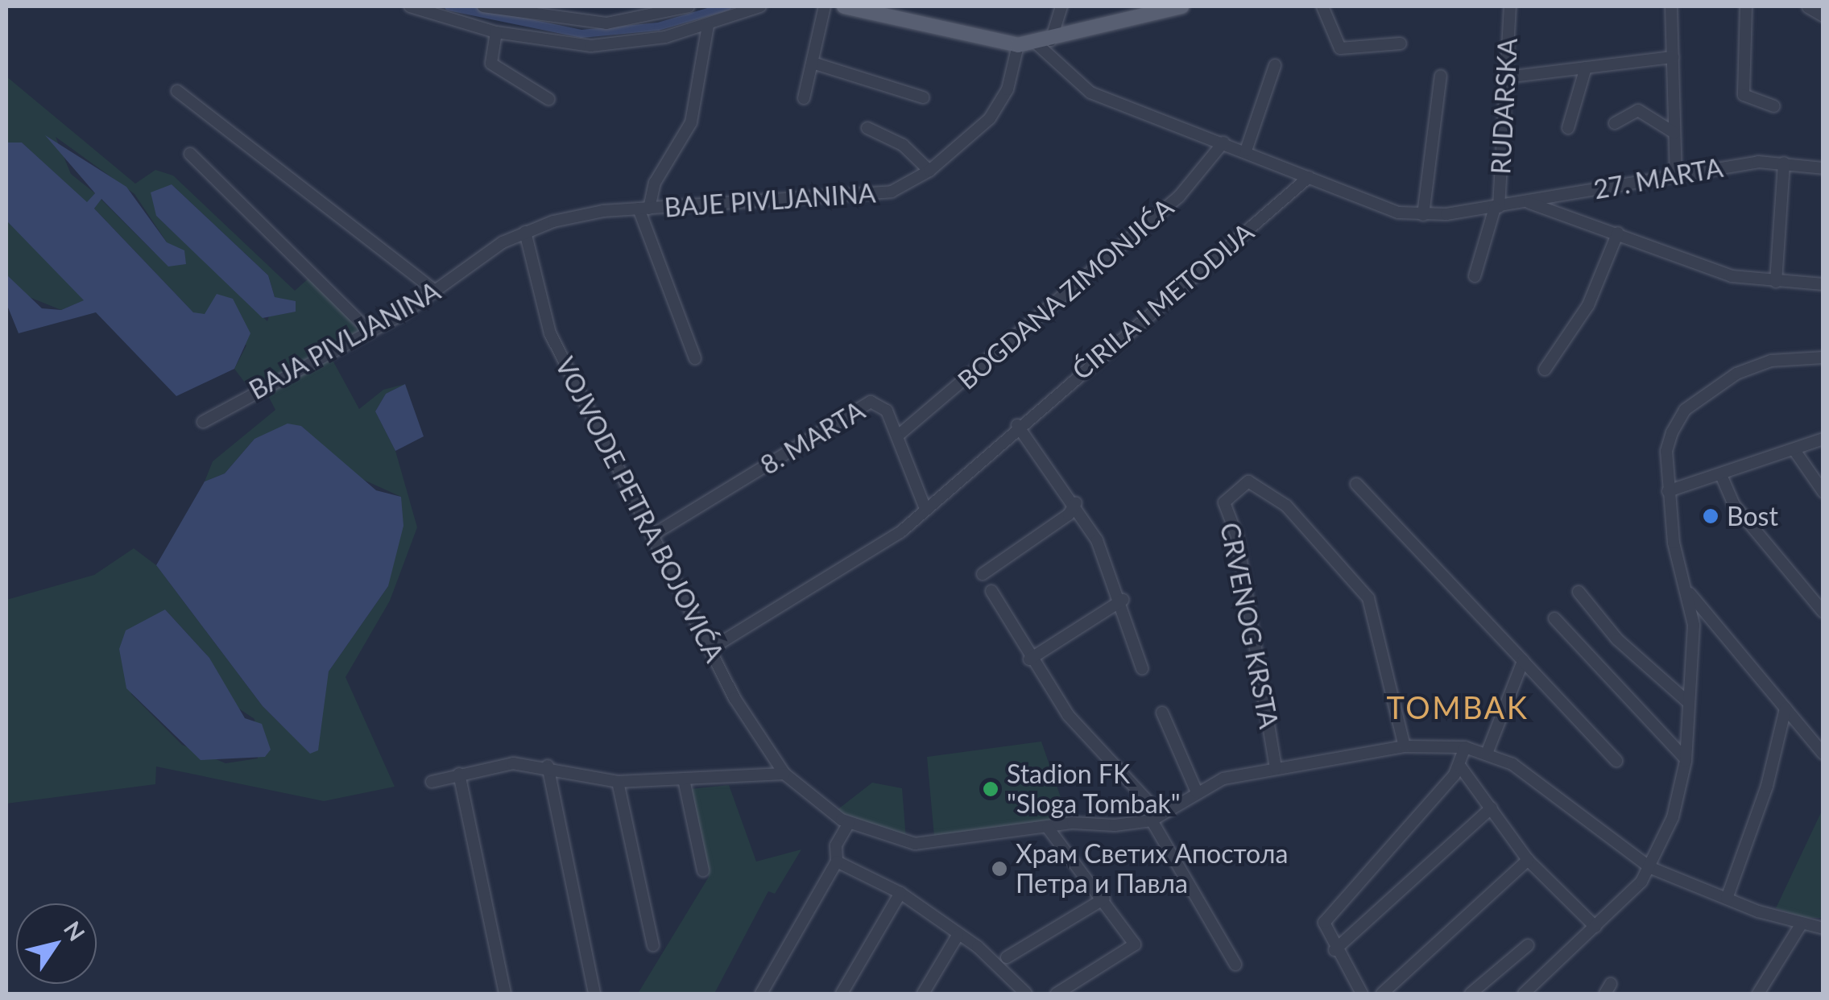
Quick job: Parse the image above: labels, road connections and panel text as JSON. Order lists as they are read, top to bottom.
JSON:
{
  "streets": {
    "street": [
      "RUDARSKA",
      "27. MARTA",
      "BAJE PIVLJANINA",
      "BOGDANA ZIMONJIĆA",
      "ĆIRILA I METODIJA",
      "BAJA PIVLJANINA",
      "8. MARTA",
      "VOJVODE PETRA BOJOVIĆA",
      "CRVENOG KRSTA"
    ]
  },
  "crossings": [
    ["RUDARSKA", "27. MARTA"],
    ["27. MARTA", "BOGDANA ZIMONJIĆA"],
    ["27. MARTA", "ĆIRILA I METODIJA"],
    ["BAJE PIVLJANINA", "BAJA PIVLJANINA"],
    ["BAJE PIVLJANINA", "VOJVODE PETRA BOJOVIĆA"],
    ["BOGDANA ZIMONJIĆA", "8. MARTA"],
    ["ĆIRILA I METODIJA", "8. MARTA"],
    ["ĆIRILA I METODIJA", "VOJVODE PETRA BOJOVIĆA"],
    ["BAJA PIVLJANINA", "VOJVODE PETRA BOJOVIĆA"],
    ["8. MARTA", "VOJVODE PETRA BOJOVIĆA"],
    ["VOJVODE PETRA BOJOVIĆA", "CRVENOG KRSTA"]
  ],
  "districts": ["TOMBAK"],
  "places": ["Bost", "Stadion FK \"Sloga Tombak\"", "Храм Светих Апостола Петра и Павла"],
  "north": "top right"
}
